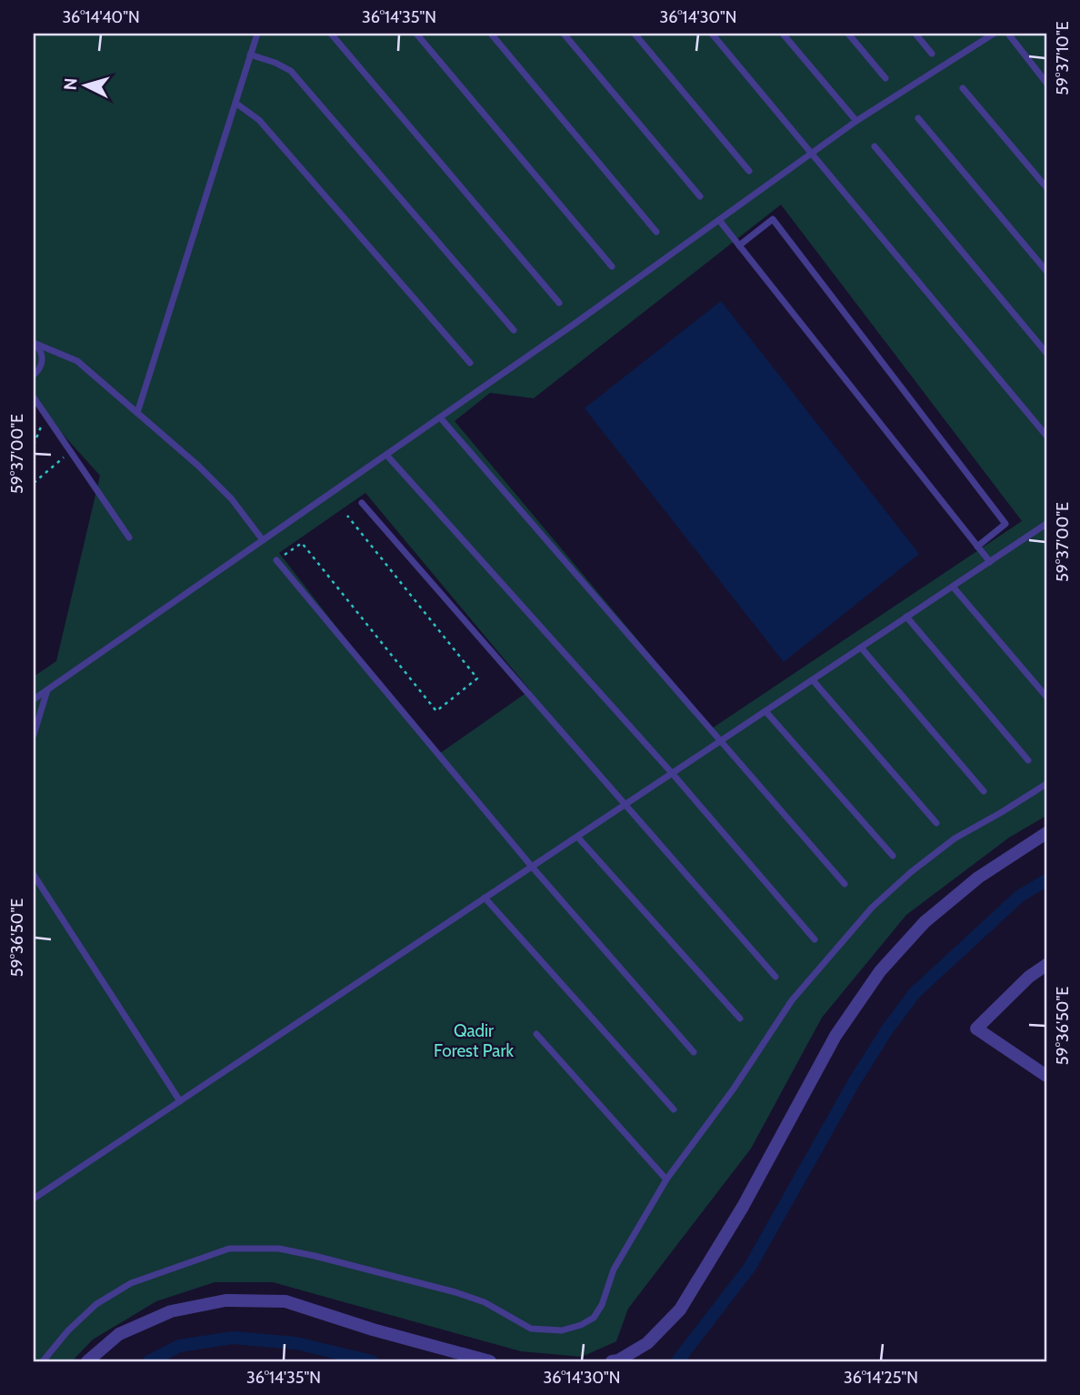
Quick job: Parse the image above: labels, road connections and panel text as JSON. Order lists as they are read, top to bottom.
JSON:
{
  "parks": ["Qadir Forest Park"],
  "north": "left",
  "coordinates": [
    "36°14'40\"N",
    "36°14'35\"N",
    "36°14'30\"N",
    "59°37'10\"E",
    "59°37'00\"E",
    "59°36'50\"E",
    "36°14'25\"N"
  ]
}
